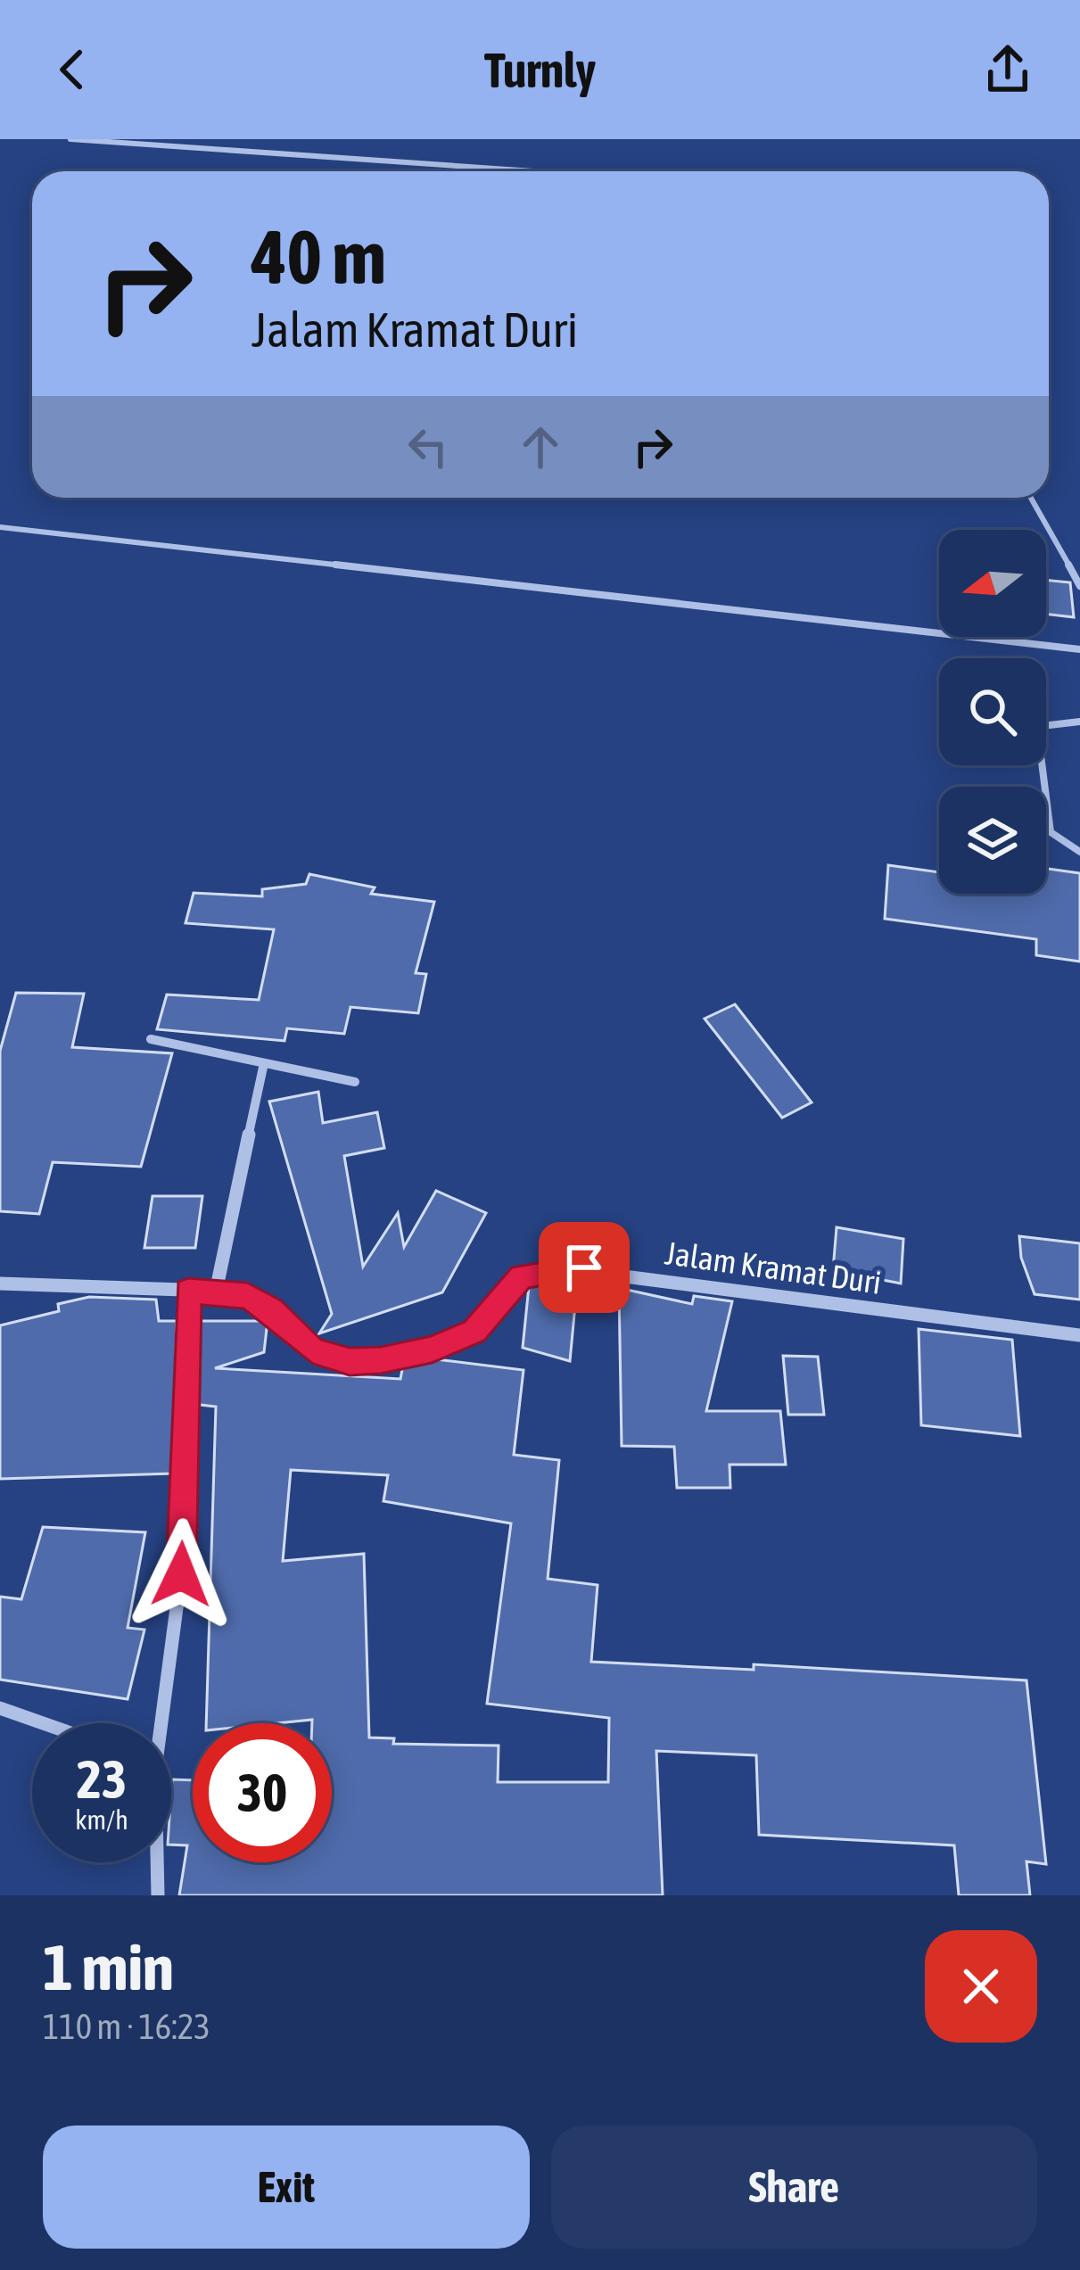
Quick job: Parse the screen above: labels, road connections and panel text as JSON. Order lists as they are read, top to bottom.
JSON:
{
  "streets": {
    "street": ["Jalam Kramat Duri"]
  },
  "north": "left",
  "page": {
    "header": "Turnly",
    "turn": ["40 m", "Jalam Kramat Duri"],
    "speed": "23 km/h",
    "limit": "30",
    "heading": ["1 min", "110 m · 16:23"],
    "buttons": ["Exit", "Share"]
  }
}
